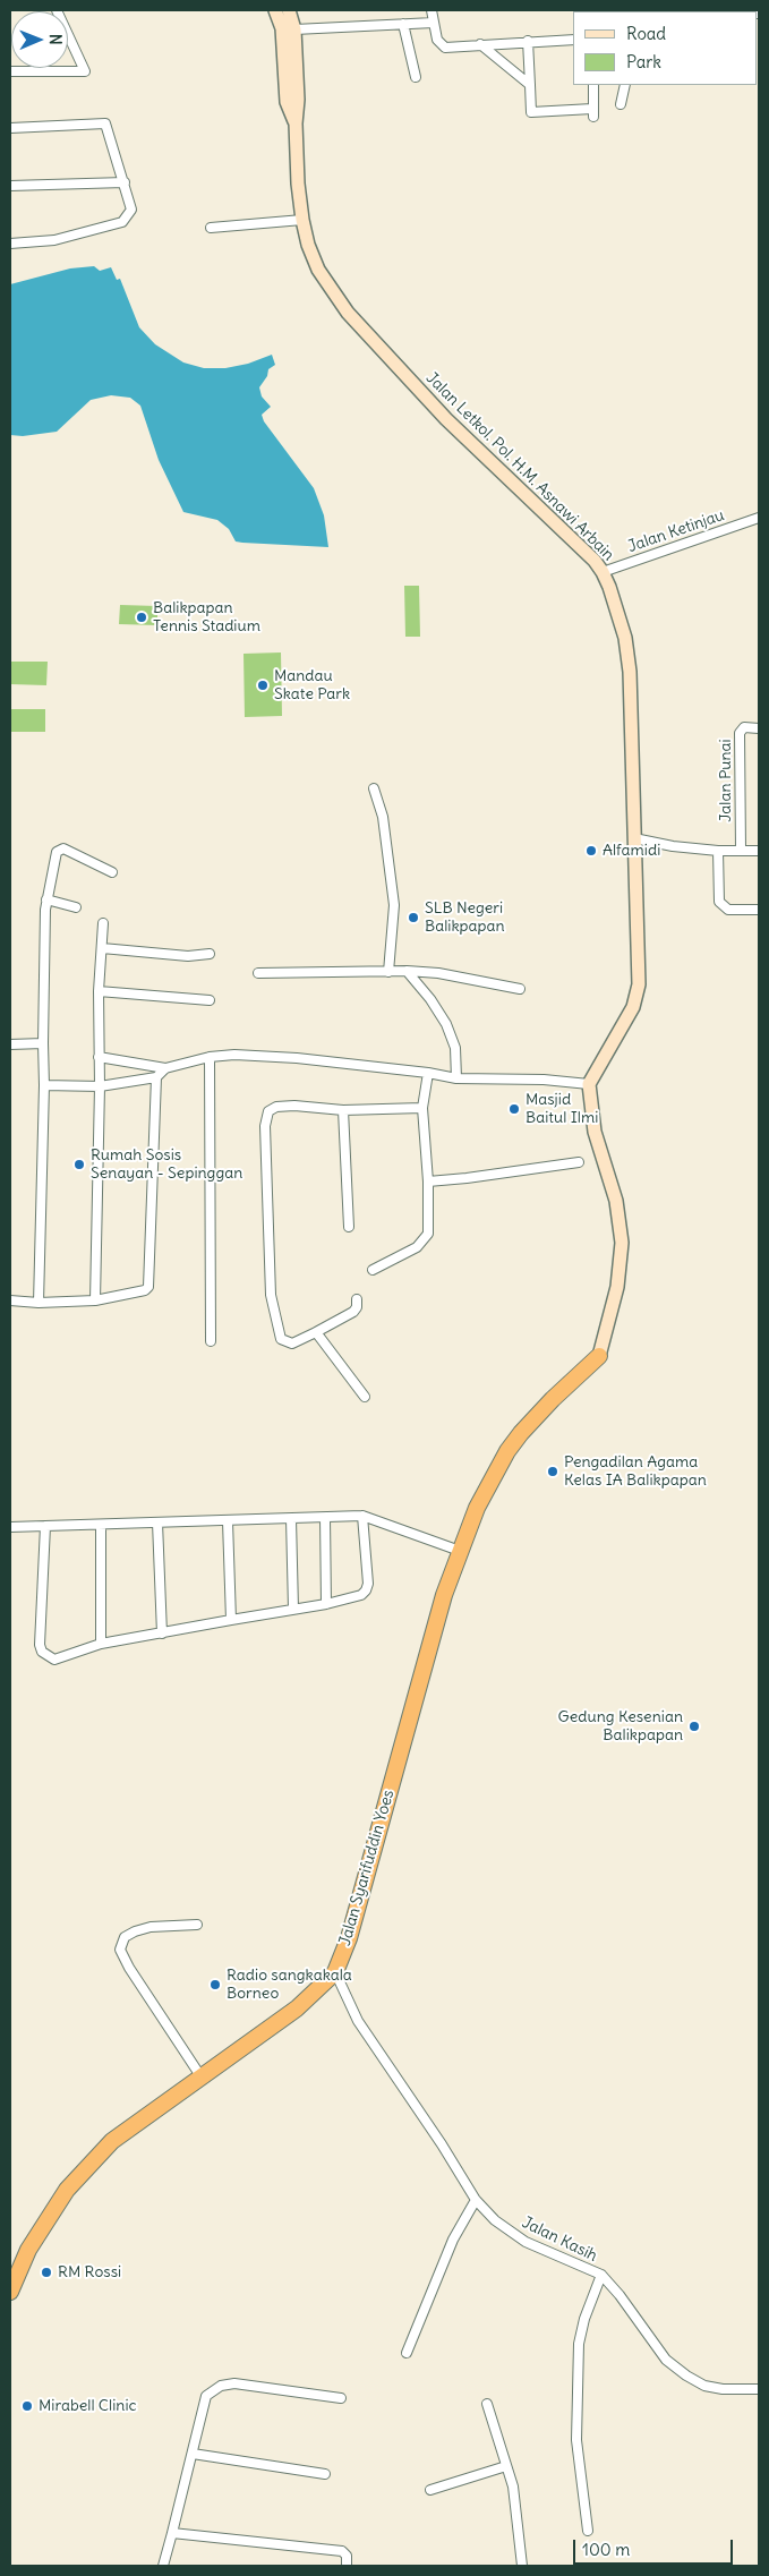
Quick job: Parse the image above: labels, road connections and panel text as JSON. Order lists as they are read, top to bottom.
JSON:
{
  "streets": {
    "highway": ["Jalan Syarifuddin Yoes"],
    "street": [
      "Jalan Letkol. Pol. H.M. Asnawi Arbain",
      "Jalan Ketinjau",
      "Jalan Punai",
      "Jalan Kasih"
    ]
  },
  "crossings": [
    ["Jalan Letkol. Pol. H.M. Asnawi Arbain", "Jalan Ketinjau"],
    ["Jalan Syarifuddin Yoes", "Jalan Kasih"]
  ],
  "places": [
    "Balikpapan Tennis Stadium",
    "Mandau Skate Park",
    "Alfamidi",
    "SLB Negeri Balikpapan",
    "Masjid Baitul Ilmi",
    "Rumah Sosis Senayan - Sepinggan",
    "Pengadilan Agama Kelas IA Balikpapan",
    "Gedung Kesenian Balikpapan",
    "Radio sangkakala Borneo",
    "RM Rossi",
    "Mirabell Clinic"
  ],
  "legend": ["Road", "Park"],
  "scale_bar": "100 m",
  "north": "right"
}
